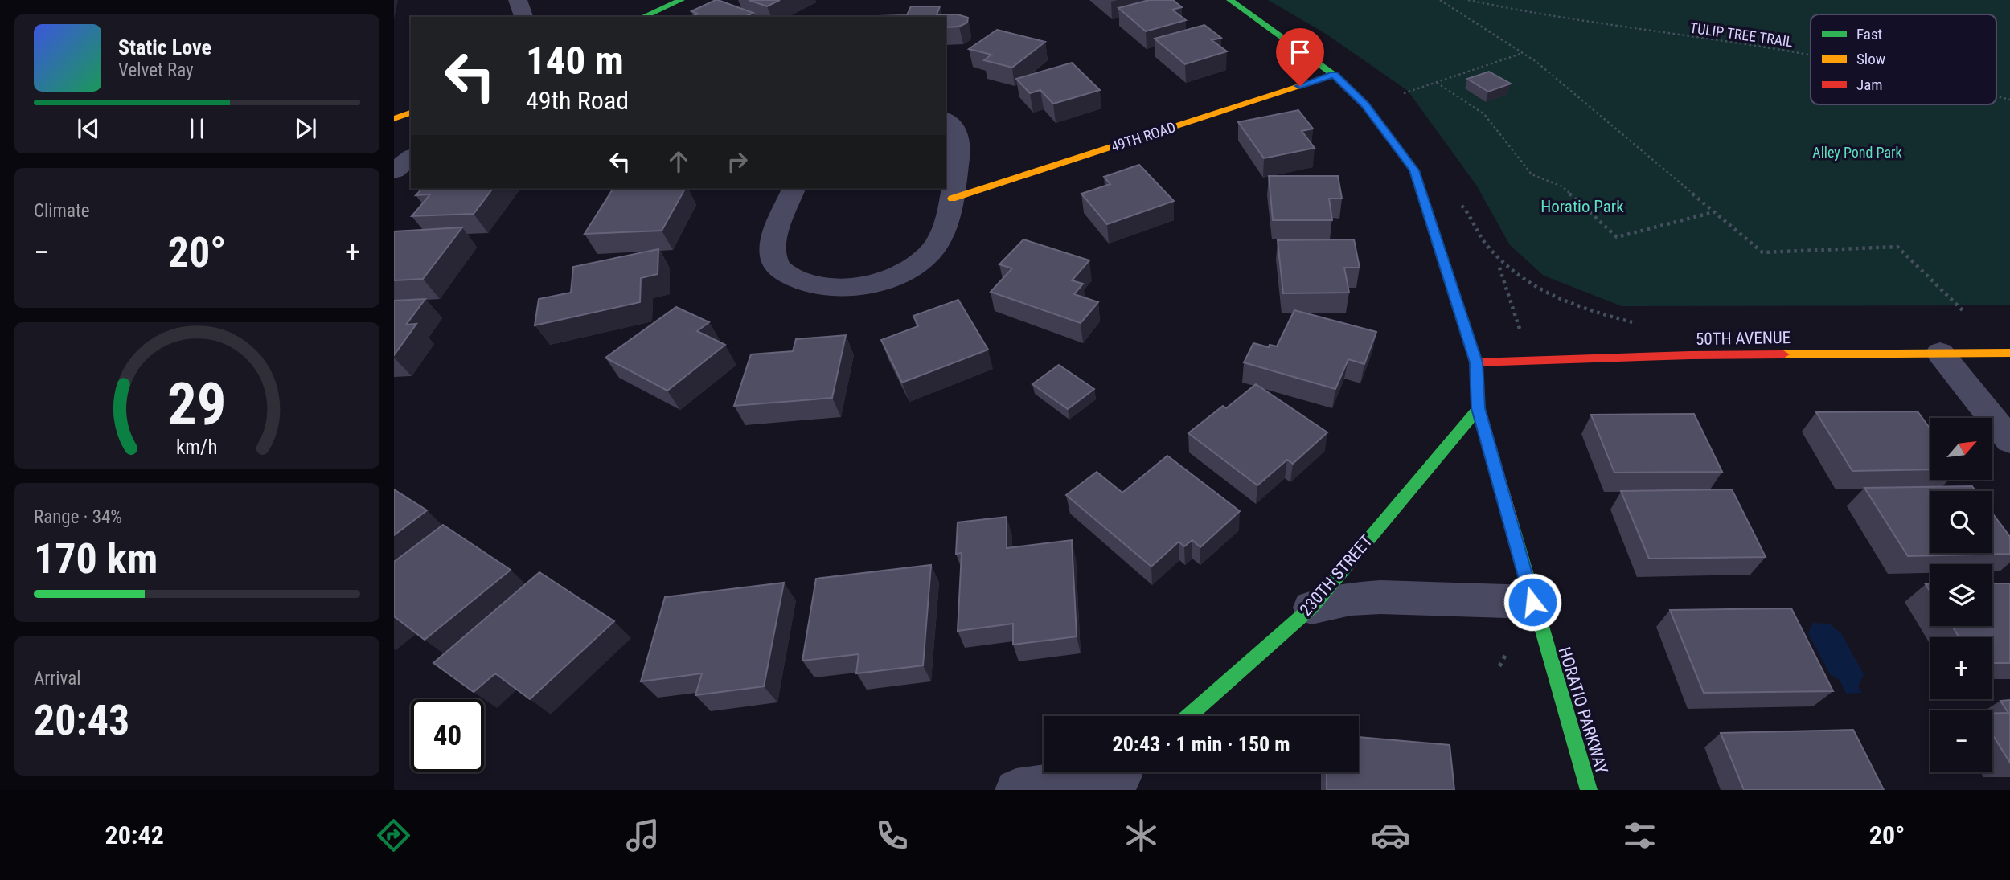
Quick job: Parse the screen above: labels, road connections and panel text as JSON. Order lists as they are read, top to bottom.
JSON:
{
  "streets": {
    "street": [
      "49TH ROAD",
      "50TH AVENUE",
      "230TH STREET",
      "HORATIO PARKWAY"
    ],
    "path": ["TULIP TREE TRAIL"]
  },
  "crossings": [
    ["49TH ROAD", "HORATIO PARKWAY"],
    ["50TH AVENUE", "HORATIO PARKWAY"],
    ["230TH STREET", "HORATIO PARKWAY"]
  ],
  "parks": ["Alley Pond Park", "Horatio Park"],
  "legend": ["Fast", "Slow", "Jam"],
  "north": "top right",
  "page": {
    "turn": ["140 m", "49th Road"],
    "song": ["Static Love", "Velvet Ray"],
    "tile": [
      "Climate",
      ["Range · 34%", "170 km"],
      ["Arrival", "20:43"]
    ],
    "heat": ["−", "20°", "+"],
    "map_buttons": ["+", "−"],
    "limit": "40",
    "trip": "20:43 · 1 min · 150 m",
    "tabs": ["20:42", "20°"],
    "gauge": ["29", "km/h"]
  }
}
